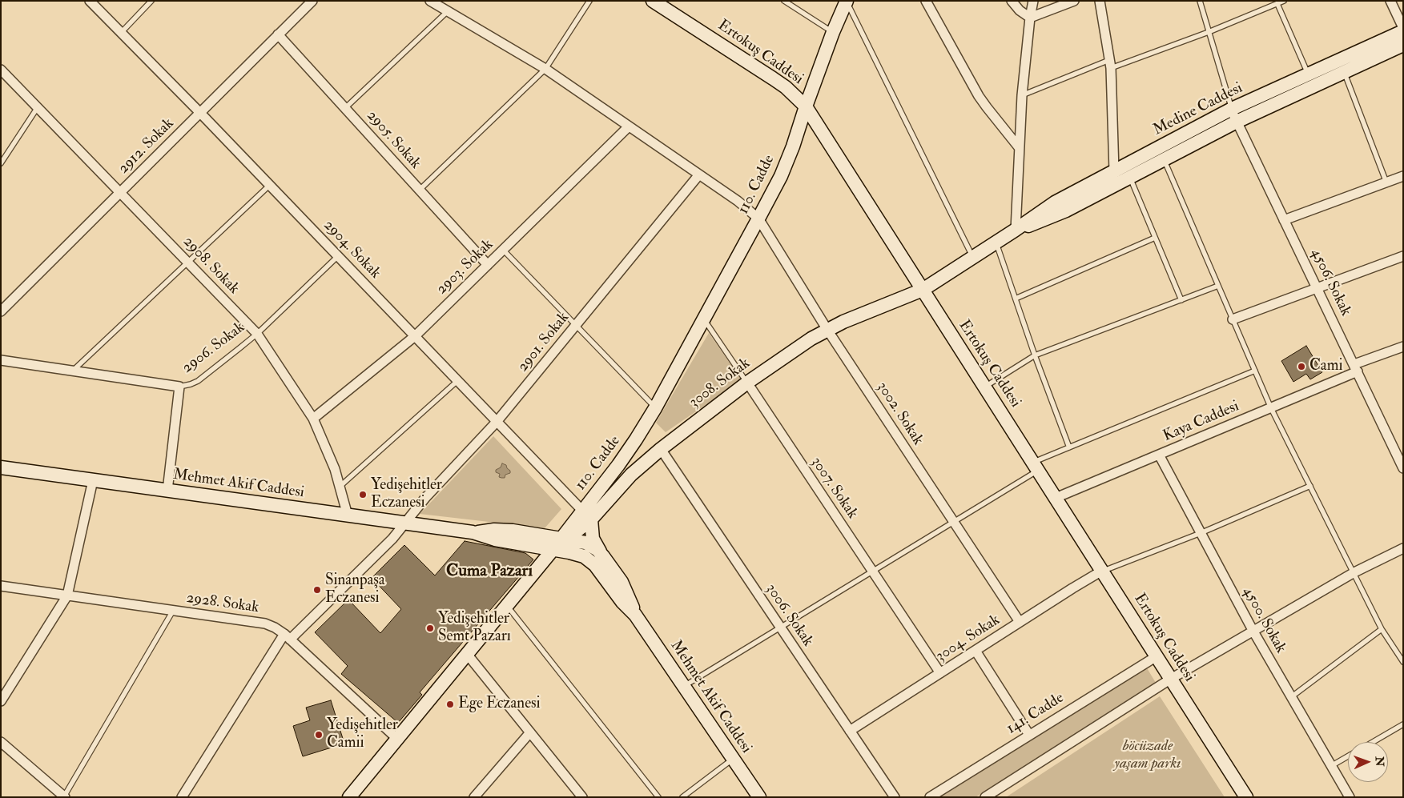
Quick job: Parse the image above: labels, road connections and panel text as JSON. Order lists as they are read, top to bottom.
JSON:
{
  "streets": {
    "street": [
      "Ertokuş Caddesi",
      "Medine Caddesi",
      "2905. Sokak",
      "2912. Sokak",
      "110. Cadde",
      "2904. Sokak",
      "2908. Sokak",
      "2903. Sokak",
      "4506. Sokak",
      "2901. Sokak",
      "2906. Sokak",
      "3008. Sokak",
      "3002. Sokak",
      "Kaya Caddesi",
      "Mehmet Akif Caddesi",
      "3007. Sokak",
      "2928. Sokak",
      "3006. Sokak",
      "4500. Sokak",
      "3004. Sokak",
      "141. Cadde"
    ]
  },
  "crossings": [
    ["Ertokuş Caddesi", "Medine Caddesi"],
    ["Ertokuş Caddesi", "110. Cadde"],
    ["Ertokuş Caddesi", "3008. Sokak"],
    ["Ertokuş Caddesi", "Kaya Caddesi"],
    ["Ertokuş Caddesi", "3004. Sokak"],
    ["Ertokuş Caddesi", "141. Cadde"],
    ["Medine Caddesi", "4506. Sokak"],
    ["Medine Caddesi", "3008. Sokak"],
    ["2905. Sokak", "2912. Sokak"],
    ["2905. Sokak", "2903. Sokak"],
    ["2912. Sokak", "2904. Sokak"],
    ["2912. Sokak", "2908. Sokak"],
    ["110. Cadde", "2904. Sokak"],
    ["110. Cadde", "3008. Sokak"],
    ["110. Cadde", "3002. Sokak"],
    ["110. Cadde", "Mehmet Akif Caddesi"],
    ["110. Cadde", "3007. Sokak"],
    ["110. Cadde", "2928. Sokak"],
    ["2904. Sokak", "2903. Sokak"],
    ["2904. Sokak", "2901. Sokak"],
    ["2904. Sokak", "2906. Sokak"],
    ["2904. Sokak", "3008. Sokak"],
    ["2908. Sokak", "2903. Sokak"],
    ["2908. Sokak", "2906. Sokak"],
    ["2908. Sokak", "Mehmet Akif Caddesi"],
    ["2903. Sokak", "3002. Sokak"],
    ["4506. Sokak", "Kaya Caddesi"],
    ["2901. Sokak", "3002. Sokak"],
    ["2901. Sokak", "Mehmet Akif Caddesi"],
    ["2901. Sokak", "2928. Sokak"],
    ["2906. Sokak", "Mehmet Akif Caddesi"],
    ["3008. Sokak", "3002. Sokak"],
    ["3008. Sokak", "3007. Sokak"],
    ["3008. Sokak", "3006. Sokak"],
    ["3002. Sokak", "3004. Sokak"],
    ["Kaya Caddesi", "4500. Sokak"],
    ["3007. Sokak", "3004. Sokak"],
    ["3006. Sokak", "3004. Sokak"]
  ],
  "districts": ["Cuma Pazarı"],
  "parks": ["böcüzade yaşam parkı"],
  "places": [
    "Cami",
    "Yedişehitler Eczanesi",
    "Sinanpaşa Eczanesi",
    "Yedişehitler Semt Pazarı",
    "Ege Eczanesi",
    "Yedişehitler Camii"
  ],
  "north": "right"
}
